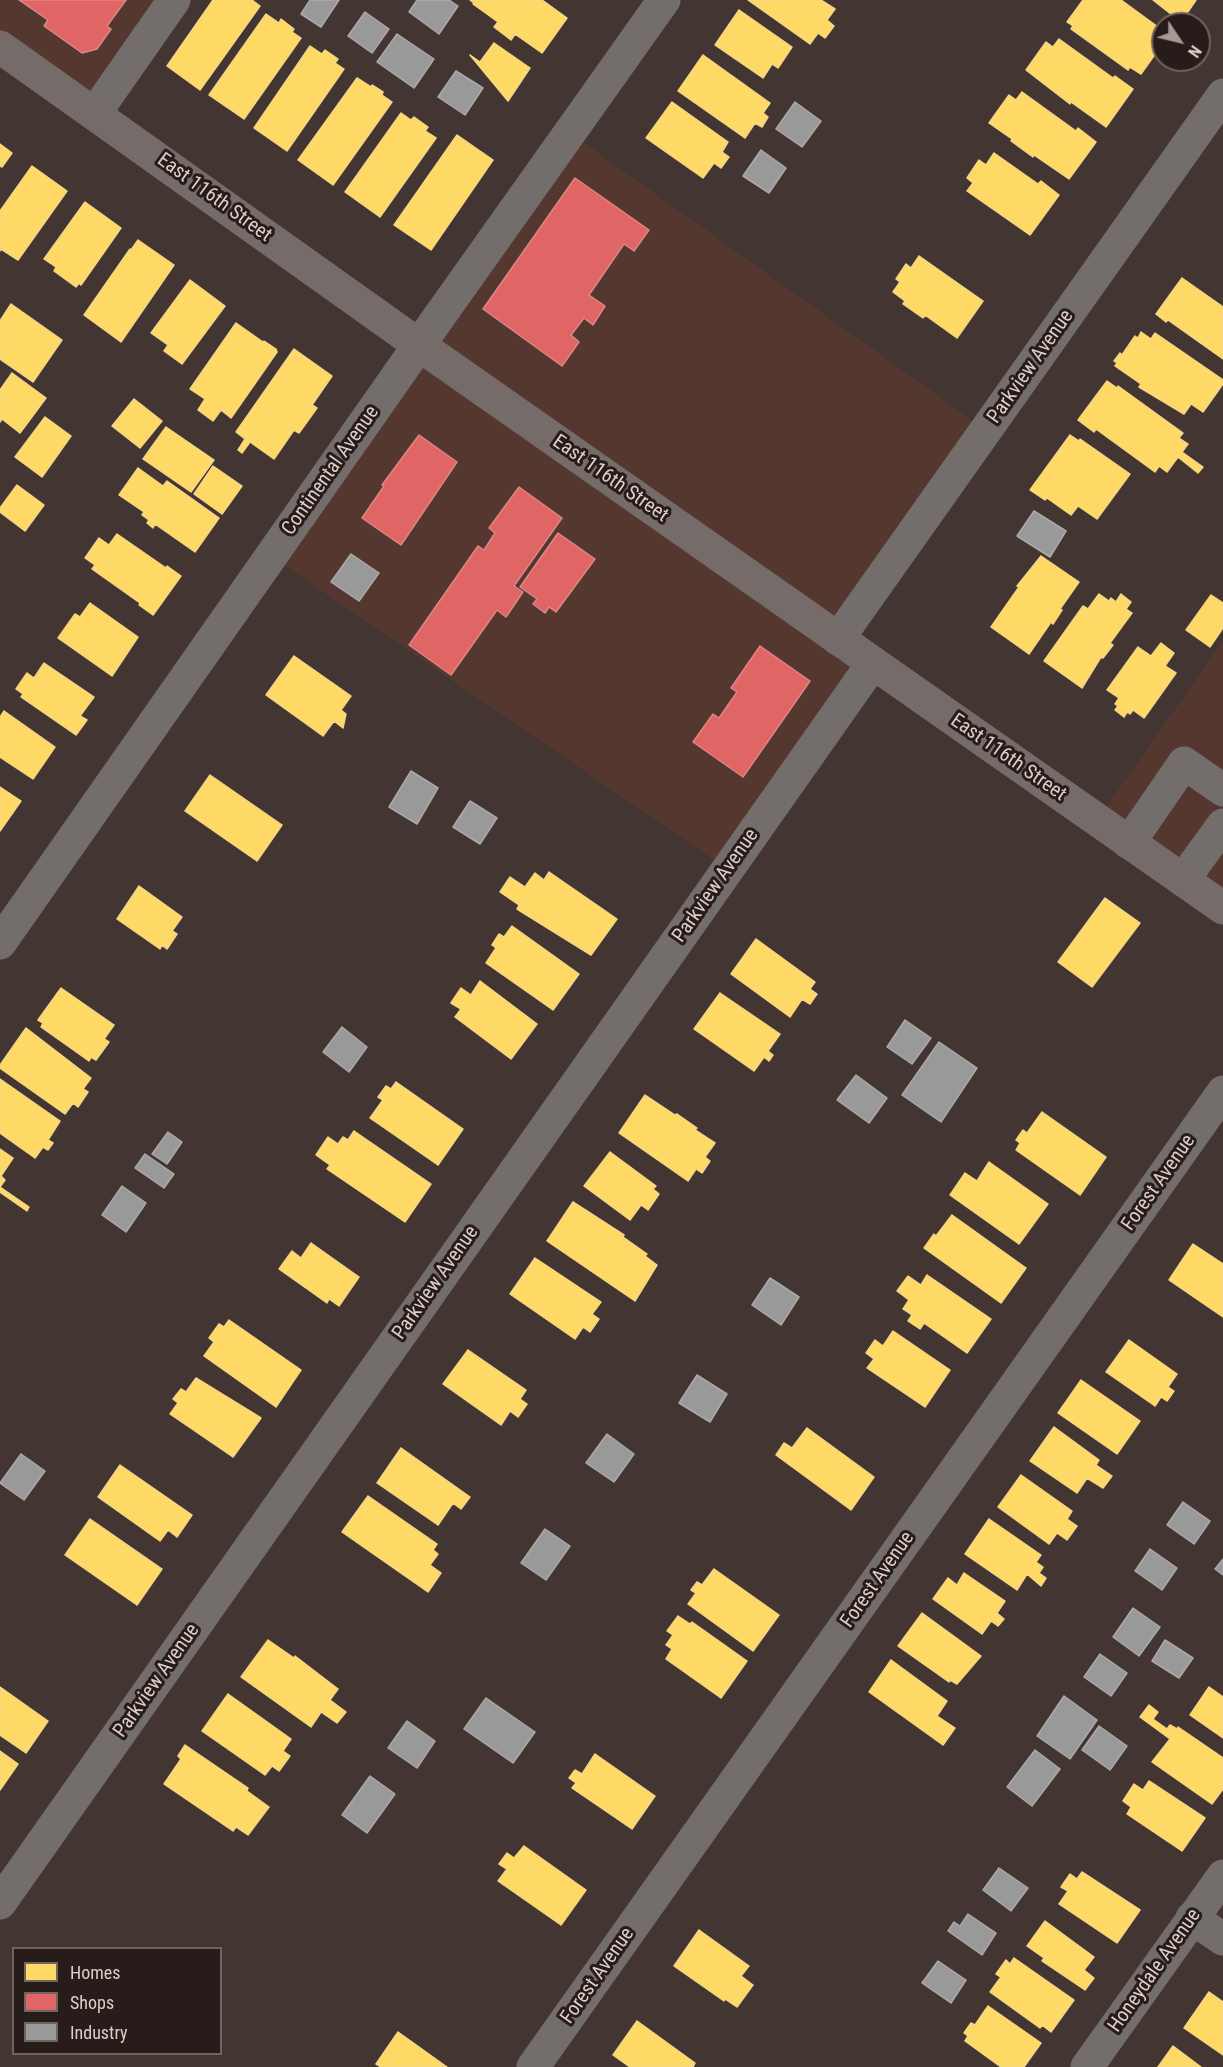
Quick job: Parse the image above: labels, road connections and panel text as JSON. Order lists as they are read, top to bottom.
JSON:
{
  "streets": {
    "main road": ["East 116th Street"],
    "street": [
      "Parkview Avenue",
      "Continental Avenue",
      "Forest Avenue",
      "Honeydale Avenue"
    ]
  },
  "crossings": [
    ["East 116th Street", "Parkview Avenue"],
    ["East 116th Street", "Continental Avenue"]
  ],
  "legend": ["Homes", "Shops", "Industry"],
  "north": "bottom right"
}
